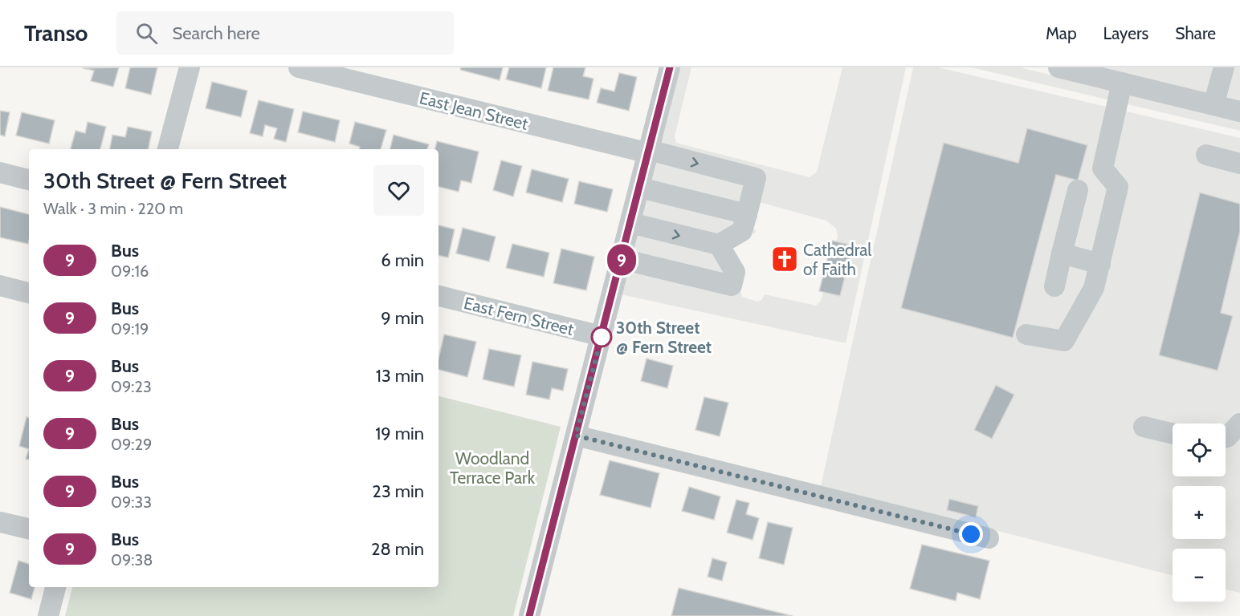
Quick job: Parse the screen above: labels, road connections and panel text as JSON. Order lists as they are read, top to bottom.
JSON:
{
  "streets": {
    "street": ["East Jean Street", "East Fern Street"]
  },
  "parks": ["Woodland Terrace Park"],
  "places": {
    "church": ["Cathedral of Faith"],
    "other": ["30th Street @ Fern Street"]
  },
  "lines": ["bus line 9"],
  "page": {
    "header": "Transo",
    "search": "Search here",
    "nav": ["Map", "Layers", "Share"],
    "on_map": "9",
    "heading": ["30th Street @ Fern Street", "Walk · 3 min · 220 m"],
    "list": [
      {
        "mark": "9",
        "name": "Bus",
        "note": "09:16",
        "value": "6 min"
      },
      {
        "mark": "9",
        "name": "Bus",
        "note": "09:19",
        "value": "9 min"
      },
      {
        "mark": "9",
        "name": "Bus",
        "note": "09:23",
        "value": "13 min"
      },
      {
        "mark": "9",
        "name": "Bus",
        "note": "09:29",
        "value": "19 min"
      },
      {
        "mark": "9",
        "name": "Bus",
        "note": "09:33",
        "value": "23 min"
      },
      {
        "mark": "9",
        "name": "Bus",
        "note": "09:38",
        "value": "28 min"
      }
    ],
    "map_buttons": ["+", "−"]
  }
}
